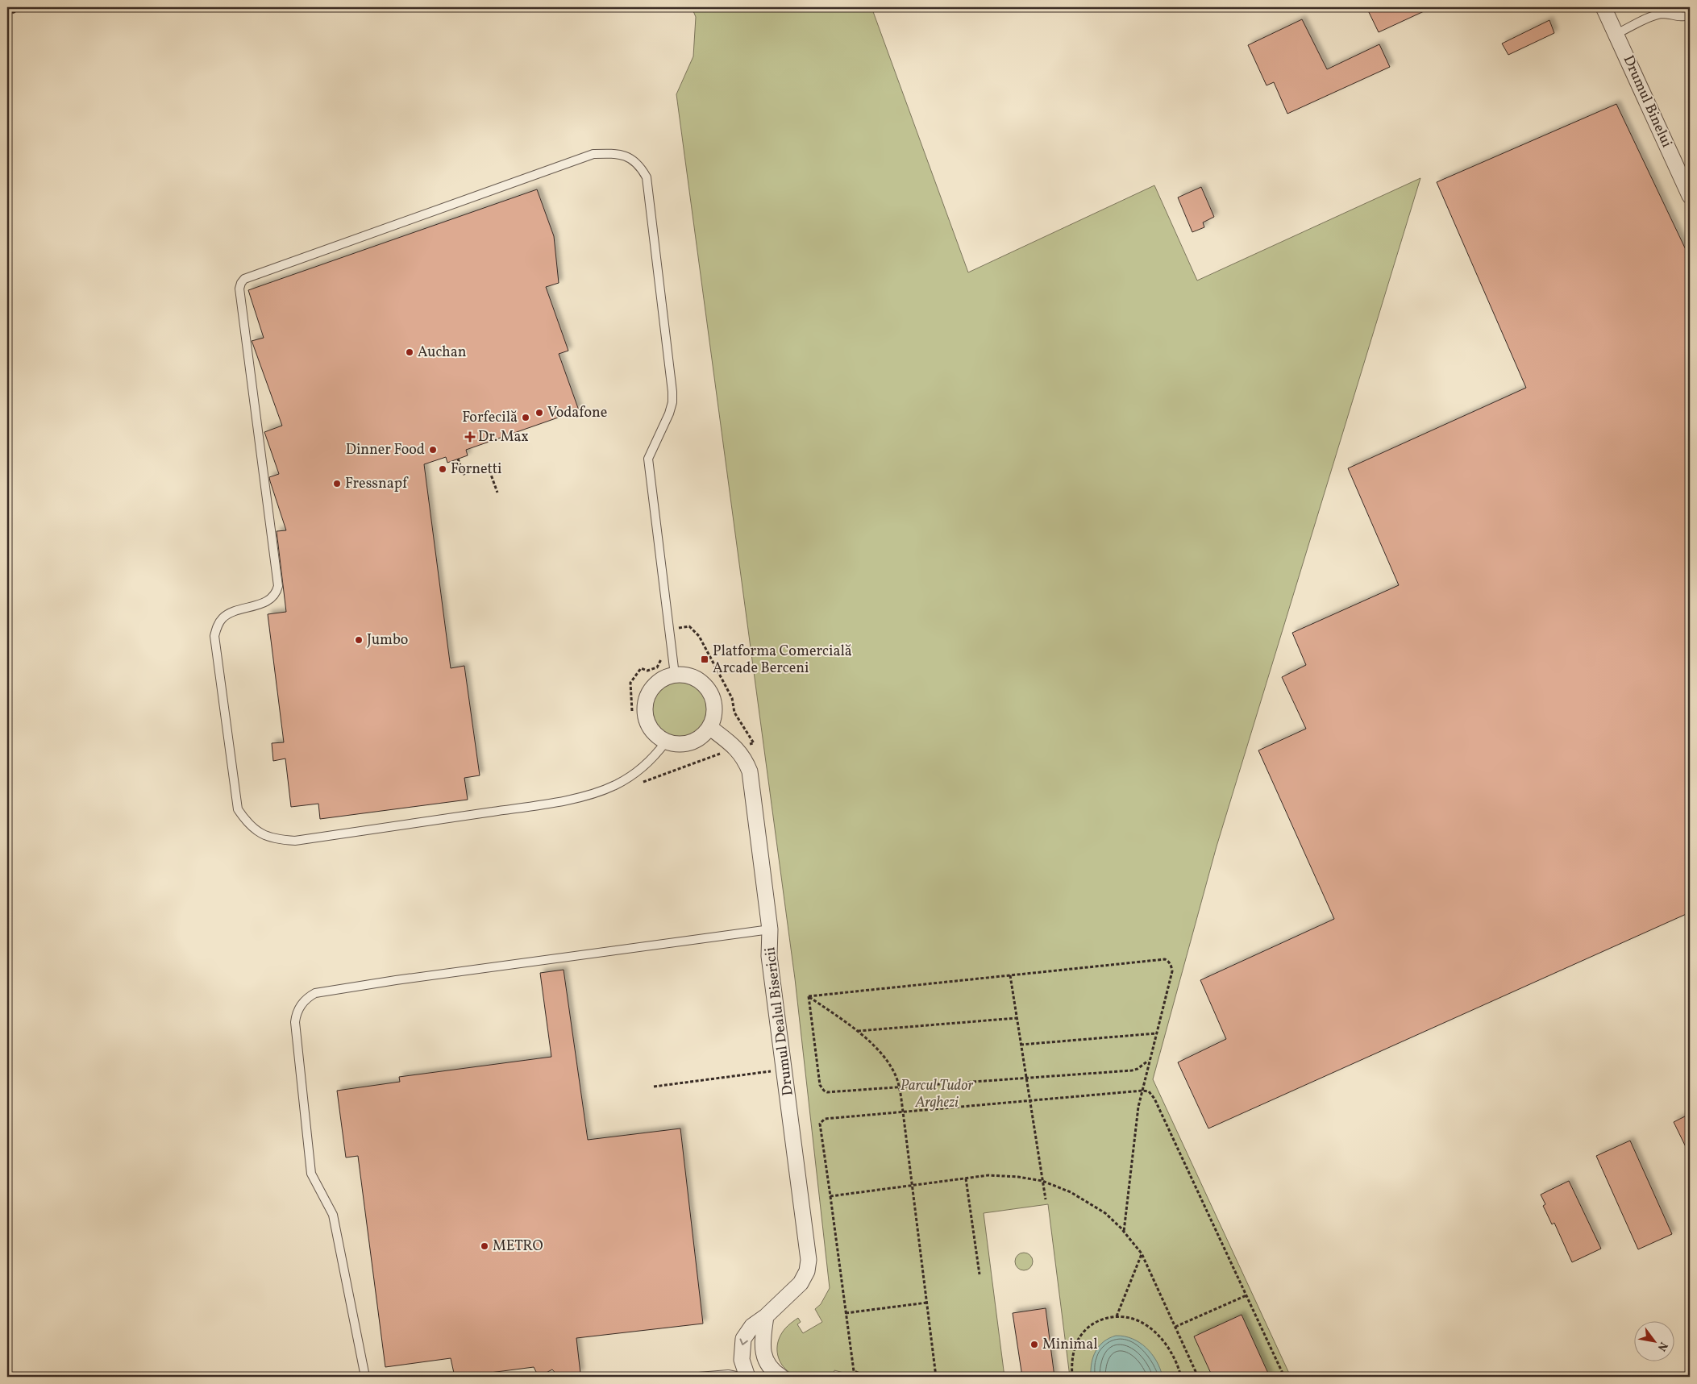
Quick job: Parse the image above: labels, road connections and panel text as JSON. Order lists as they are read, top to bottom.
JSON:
{
  "streets": {
    "street": ["Drumul Binelui", "Drumul Dealul Bisericii"]
  },
  "parks": ["Parcul Tudor Arghezi"],
  "places": {
    "other": [
      "Auchan",
      "Vodafone",
      "Forfecilă",
      "Dinner Food",
      "Fornetti",
      "Fressnapf",
      "Jumbo",
      "METRO",
      "Minimal"
    ],
    "health": ["Dr. Max"],
    "transit": ["Platforma Comercială Arcade Berceni"]
  },
  "north": "bottom right"
}
